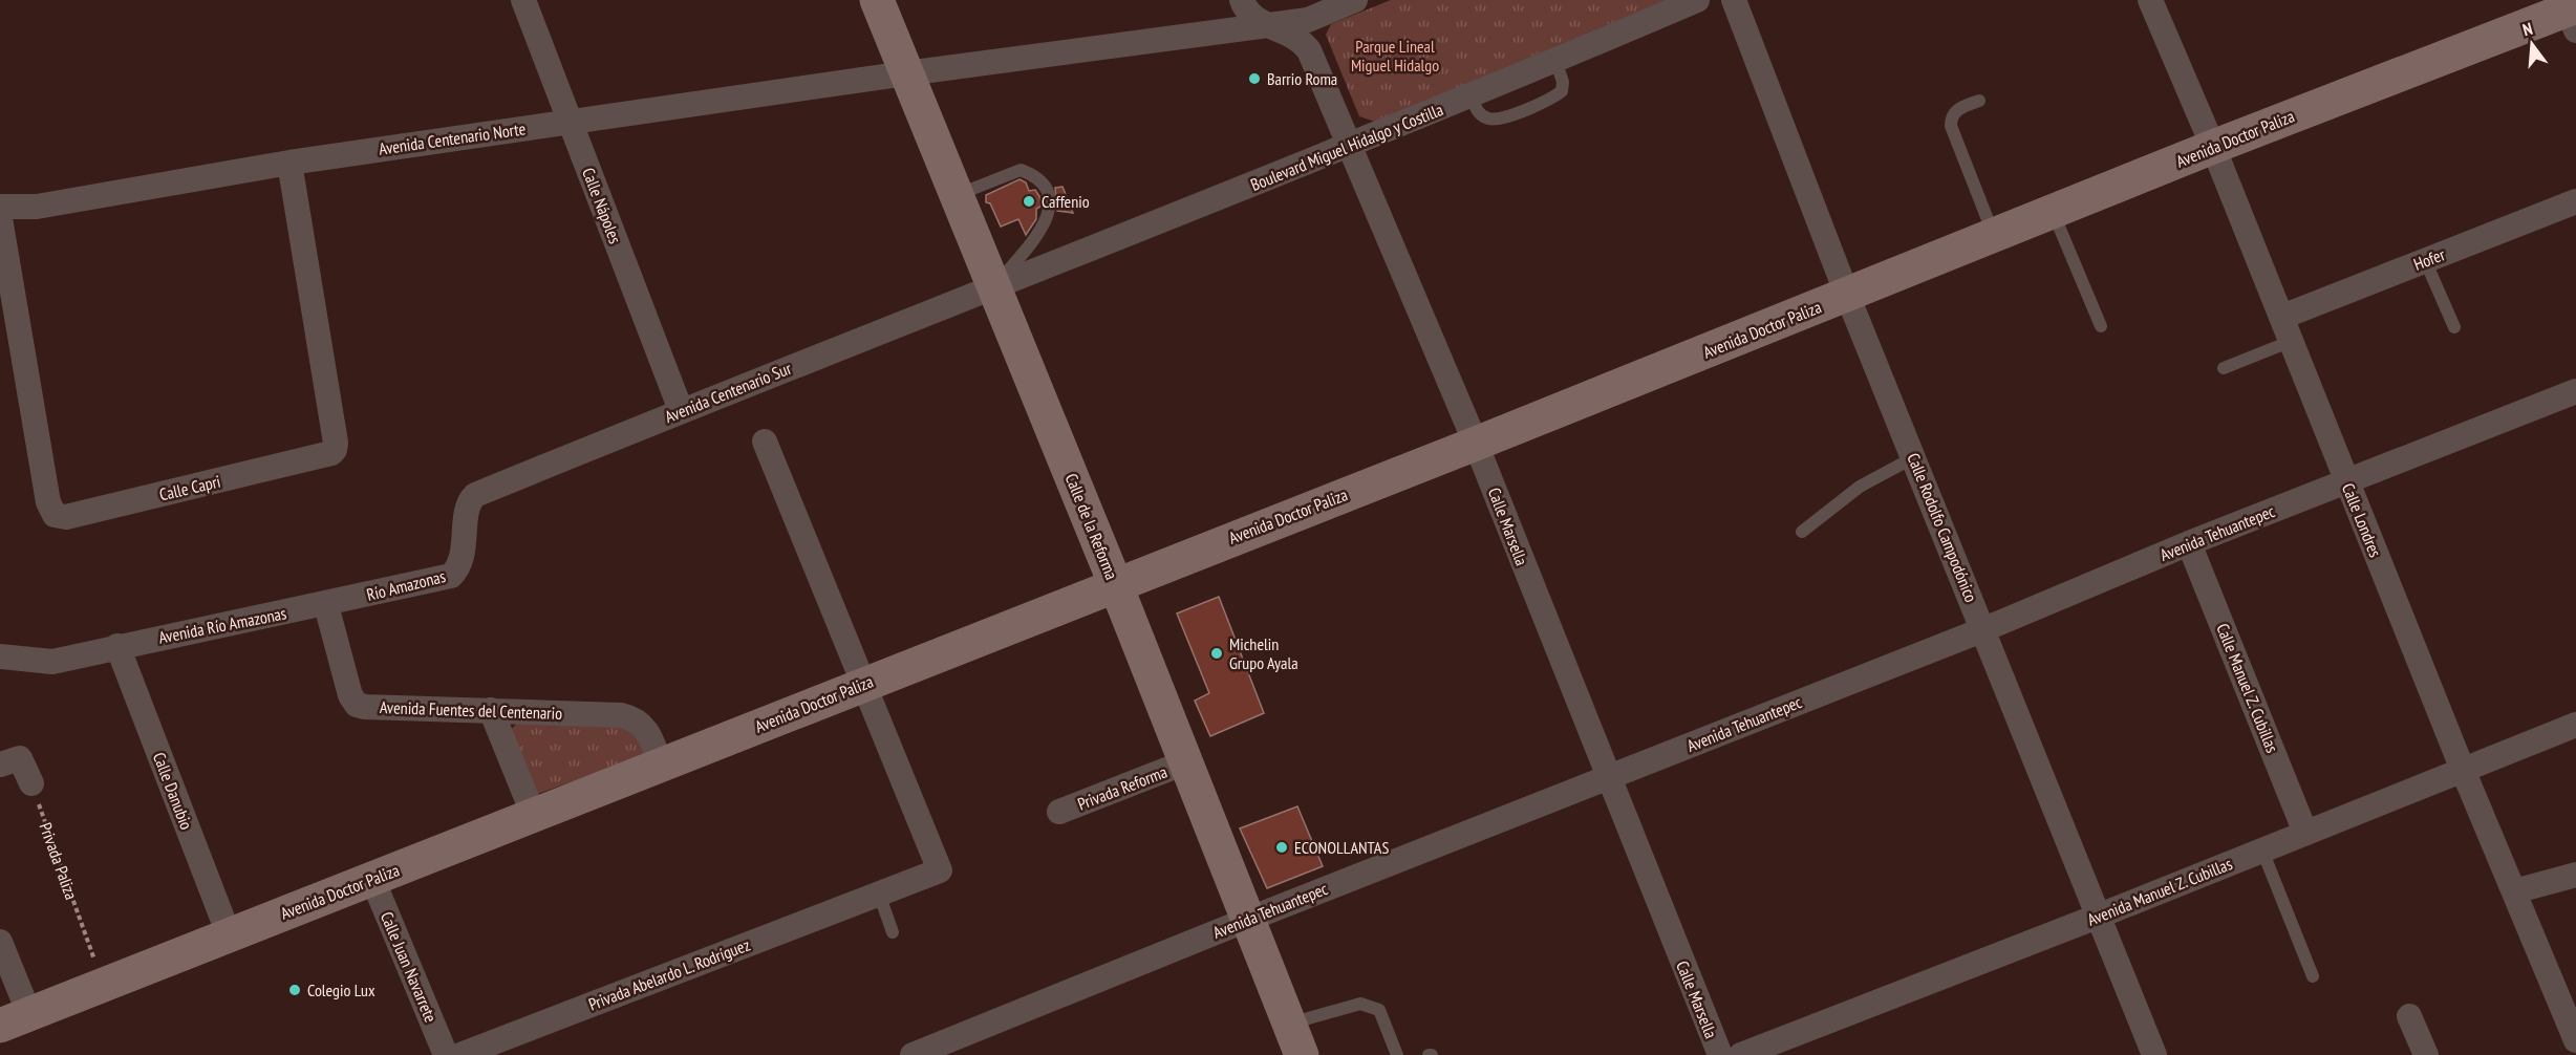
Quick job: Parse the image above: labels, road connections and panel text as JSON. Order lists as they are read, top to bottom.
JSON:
{
  "streets": {
    "main road": ["Avenida Doctor Paliza", "Calle de la Reforma"],
    "street": [
      "Avenida Centenario Norte",
      "Boulevard Miguel Hidalgo y Costilla",
      "Calle Nápoles",
      "Hofer",
      "Avenida Centenario Sur",
      "Calle Capri",
      "Calle Londres",
      "Calle Marsella",
      "Calle Rodolfo Campodónico",
      "Avenida Tehuantepec",
      "Río Amazonas",
      "Avenida Río Amazonas",
      "Calle Manuel Z. Cubillas",
      "Avenida Fuentes del Centenario",
      "Privada Reforma",
      "Calle Danubio",
      "Avenida Manuel Z. Cubillas",
      "Calle Juan Navarrete",
      "Privada Abelardo L. Rodríguez"
    ],
    "path": ["Privada Paliza"]
  },
  "crossings": [
    ["Avenida Centenario Norte", "Calle Nápoles"],
    ["Avenida Centenario Norte", "Calle Capri"],
    ["Avenida Centenario Norte", "Calle de la Reforma"],
    ["Avenida Doctor Paliza", "Calle Londres"],
    ["Avenida Doctor Paliza", "Calle de la Reforma"],
    ["Avenida Doctor Paliza", "Calle Marsella"],
    ["Avenida Doctor Paliza", "Calle Rodolfo Campodónico"],
    ["Avenida Doctor Paliza", "Avenida Fuentes del Centenario"],
    ["Avenida Doctor Paliza", "Calle Danubio"],
    ["Avenida Doctor Paliza", "Privada Paliza"],
    ["Avenida Doctor Paliza", "Calle Juan Navarrete"],
    ["Avenida Doctor Paliza", "Privada Abelardo L. Rodríguez"],
    ["Boulevard Miguel Hidalgo y Costilla", "Avenida Centenario Sur"],
    ["Boulevard Miguel Hidalgo y Costilla", "Calle de la Reforma"],
    ["Boulevard Miguel Hidalgo y Costilla", "Calle Marsella"],
    ["Calle Nápoles", "Avenida Centenario Sur"],
    ["Hofer", "Calle Londres"],
    ["Avenida Centenario Sur", "Calle de la Reforma"],
    ["Avenida Centenario Sur", "Río Amazonas"],
    ["Calle Londres", "Avenida Tehuantepec"],
    ["Calle Londres", "Avenida Manuel Z. Cubillas"],
    ["Calle de la Reforma", "Avenida Tehuantepec"],
    ["Calle de la Reforma", "Privada Reforma"],
    ["Calle Marsella", "Avenida Tehuantepec"],
    ["Calle Rodolfo Campodónico", "Avenida Tehuantepec"],
    ["Calle Rodolfo Campodónico", "Avenida Manuel Z. Cubillas"],
    ["Avenida Tehuantepec", "Calle Manuel Z. Cubillas"],
    ["Río Amazonas", "Avenida Río Amazonas"],
    ["Río Amazonas", "Avenida Fuentes del Centenario"],
    ["Avenida Río Amazonas", "Avenida Fuentes del Centenario"],
    ["Avenida Río Amazonas", "Calle Danubio"],
    ["Calle Manuel Z. Cubillas", "Avenida Manuel Z. Cubillas"]
  ],
  "parks": ["Parque Lineal Miguel Hidalgo"],
  "places": [
    "Barrio Roma",
    "Caffenio",
    "Michelin Grupo Ayala",
    "ECONOLLANTAS",
    "Colegio Lux"
  ],
  "north": "top"
}
